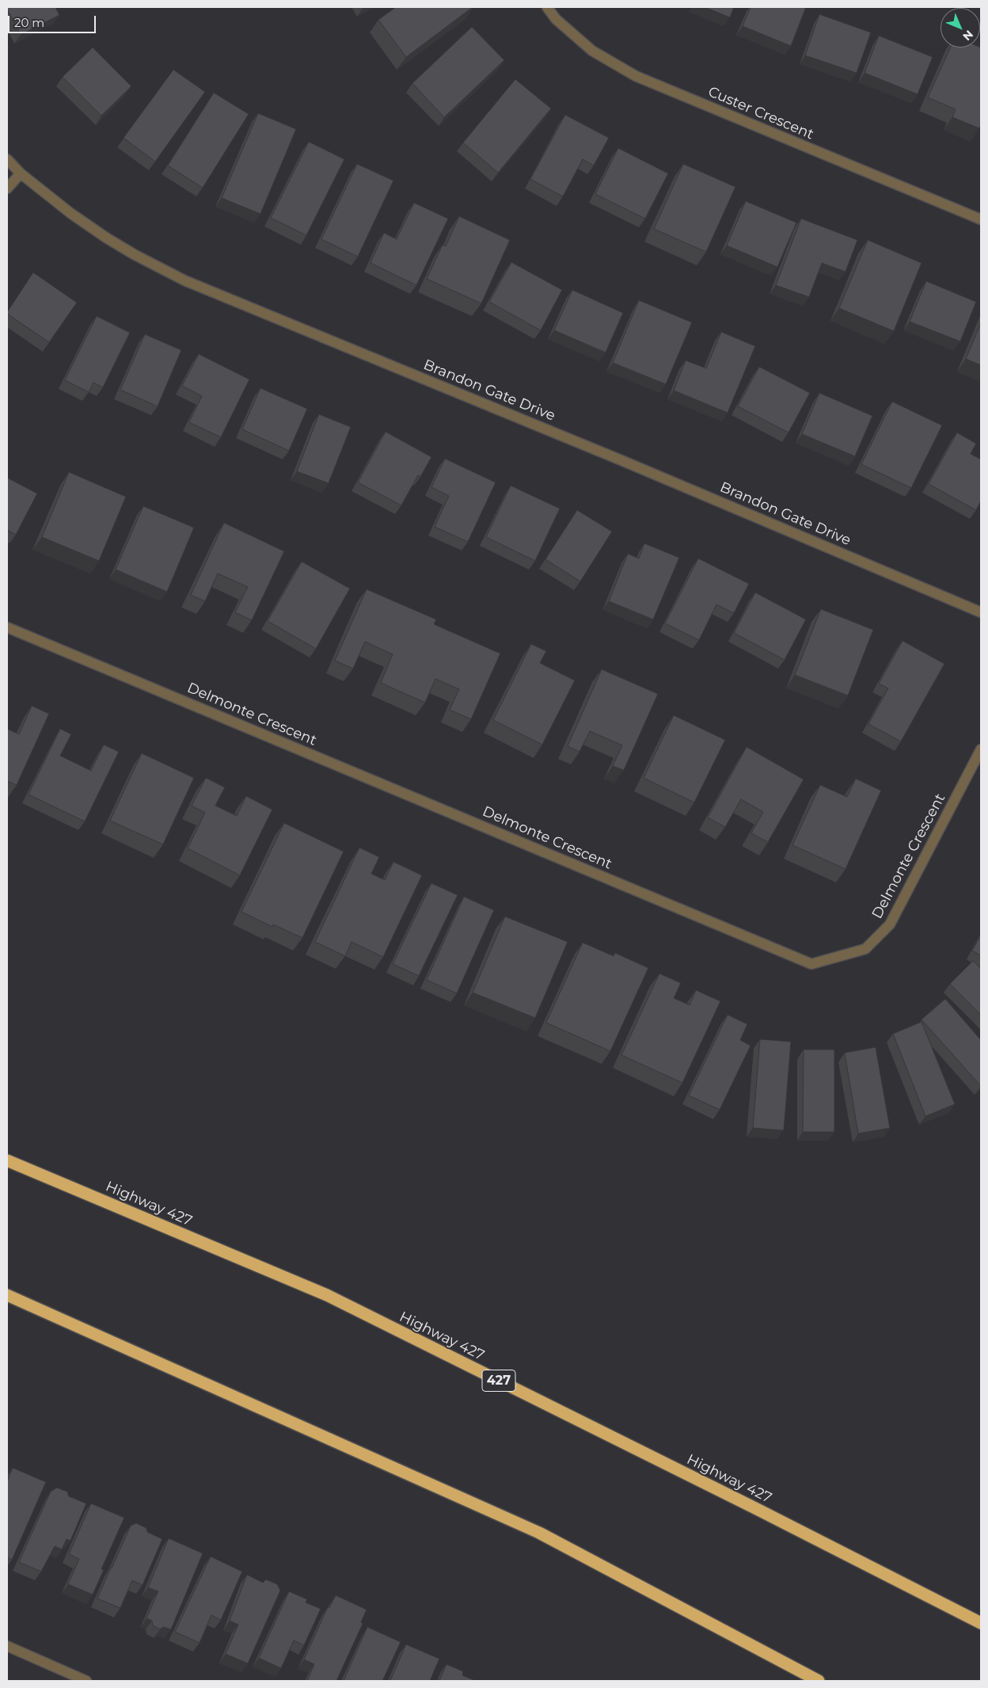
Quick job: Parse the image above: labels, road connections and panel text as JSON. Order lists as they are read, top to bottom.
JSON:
{
  "streets": {
    "highway": ["Highway 427", "427"],
    "street": ["Custer Crescent", "Brandon Gate Drive", "Delmonte Crescent"]
  },
  "scale_bar": "20 m",
  "north": "bottom right"
}
